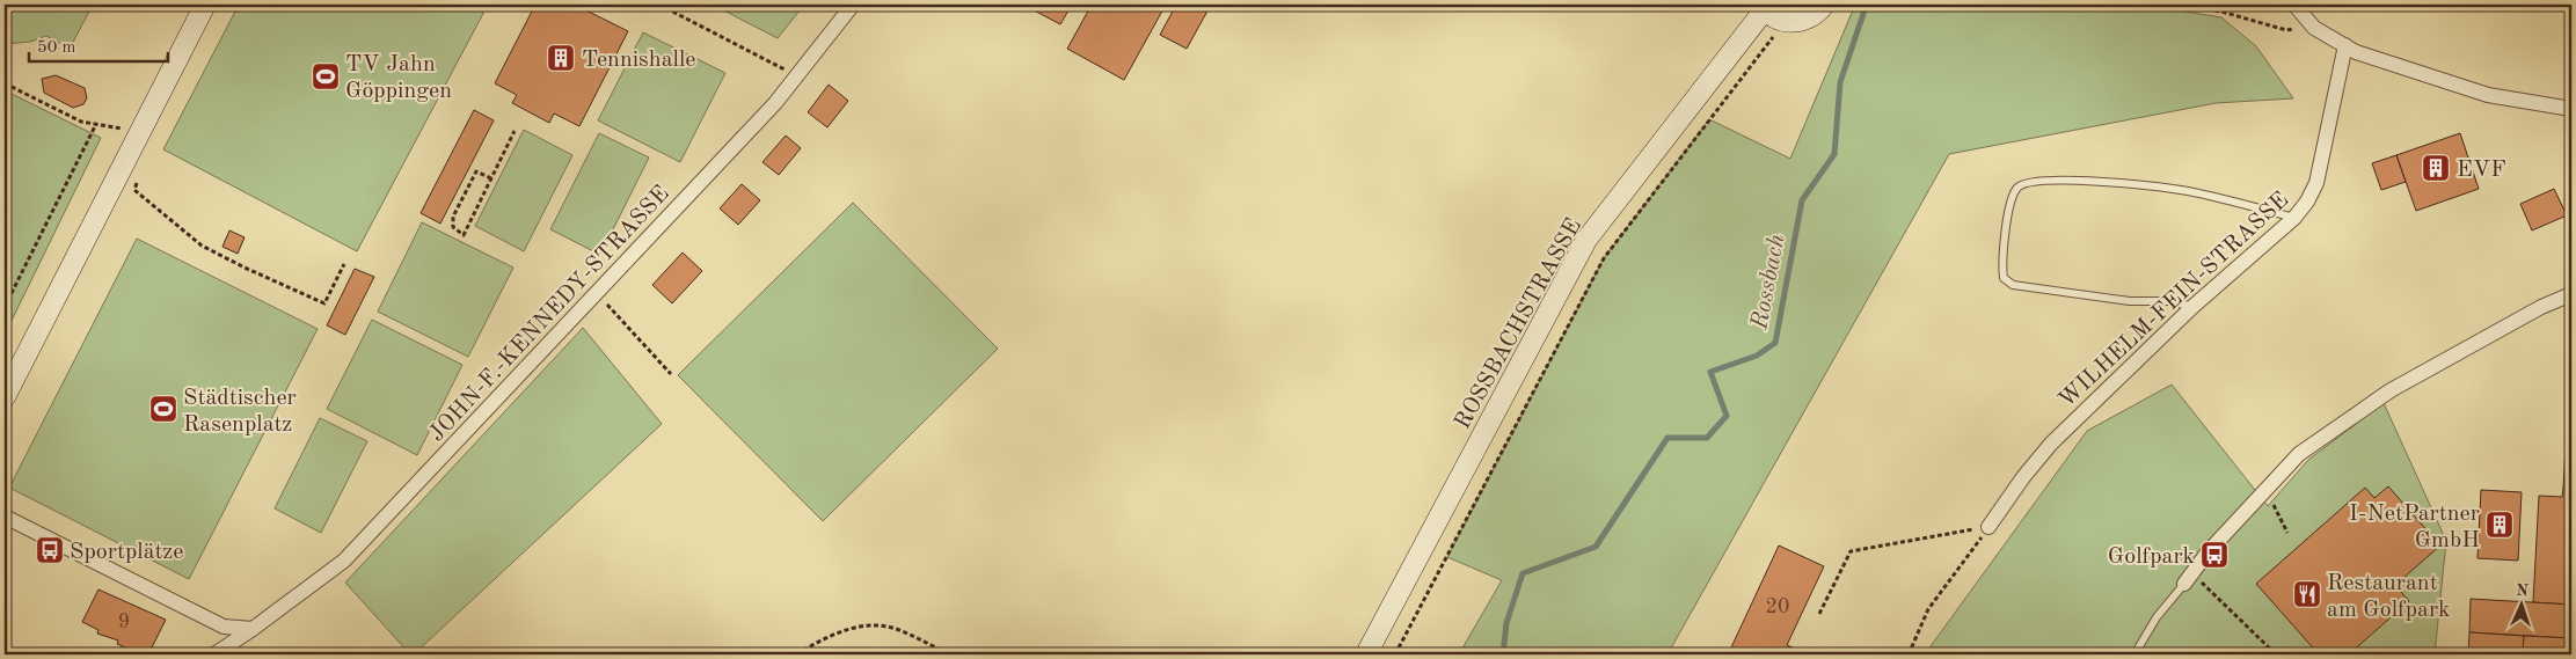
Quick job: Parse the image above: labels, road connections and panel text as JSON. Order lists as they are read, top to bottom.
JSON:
{
  "streets": {
    "street": ["WILHELM-FEIN-STRASSE", "JOHN-F.-KENNEDY-STRASSE", "ROSSBACHSTRASSE"]
  },
  "water": ["Rossbach"],
  "places": {
    "building": ["Tennishalle", "EVF", "I-NetPartner GmbH"],
    "sports": ["TV Jahn Göppingen", "Städtischer Rasenplatz"],
    "bus stop": ["Sportplätze", "Golfpark"],
    "restaurant": ["Restaurant am Golfpark"]
  },
  "house_numbers": ["20", "9"],
  "scale_bar": "50 m",
  "north": "top"
}
